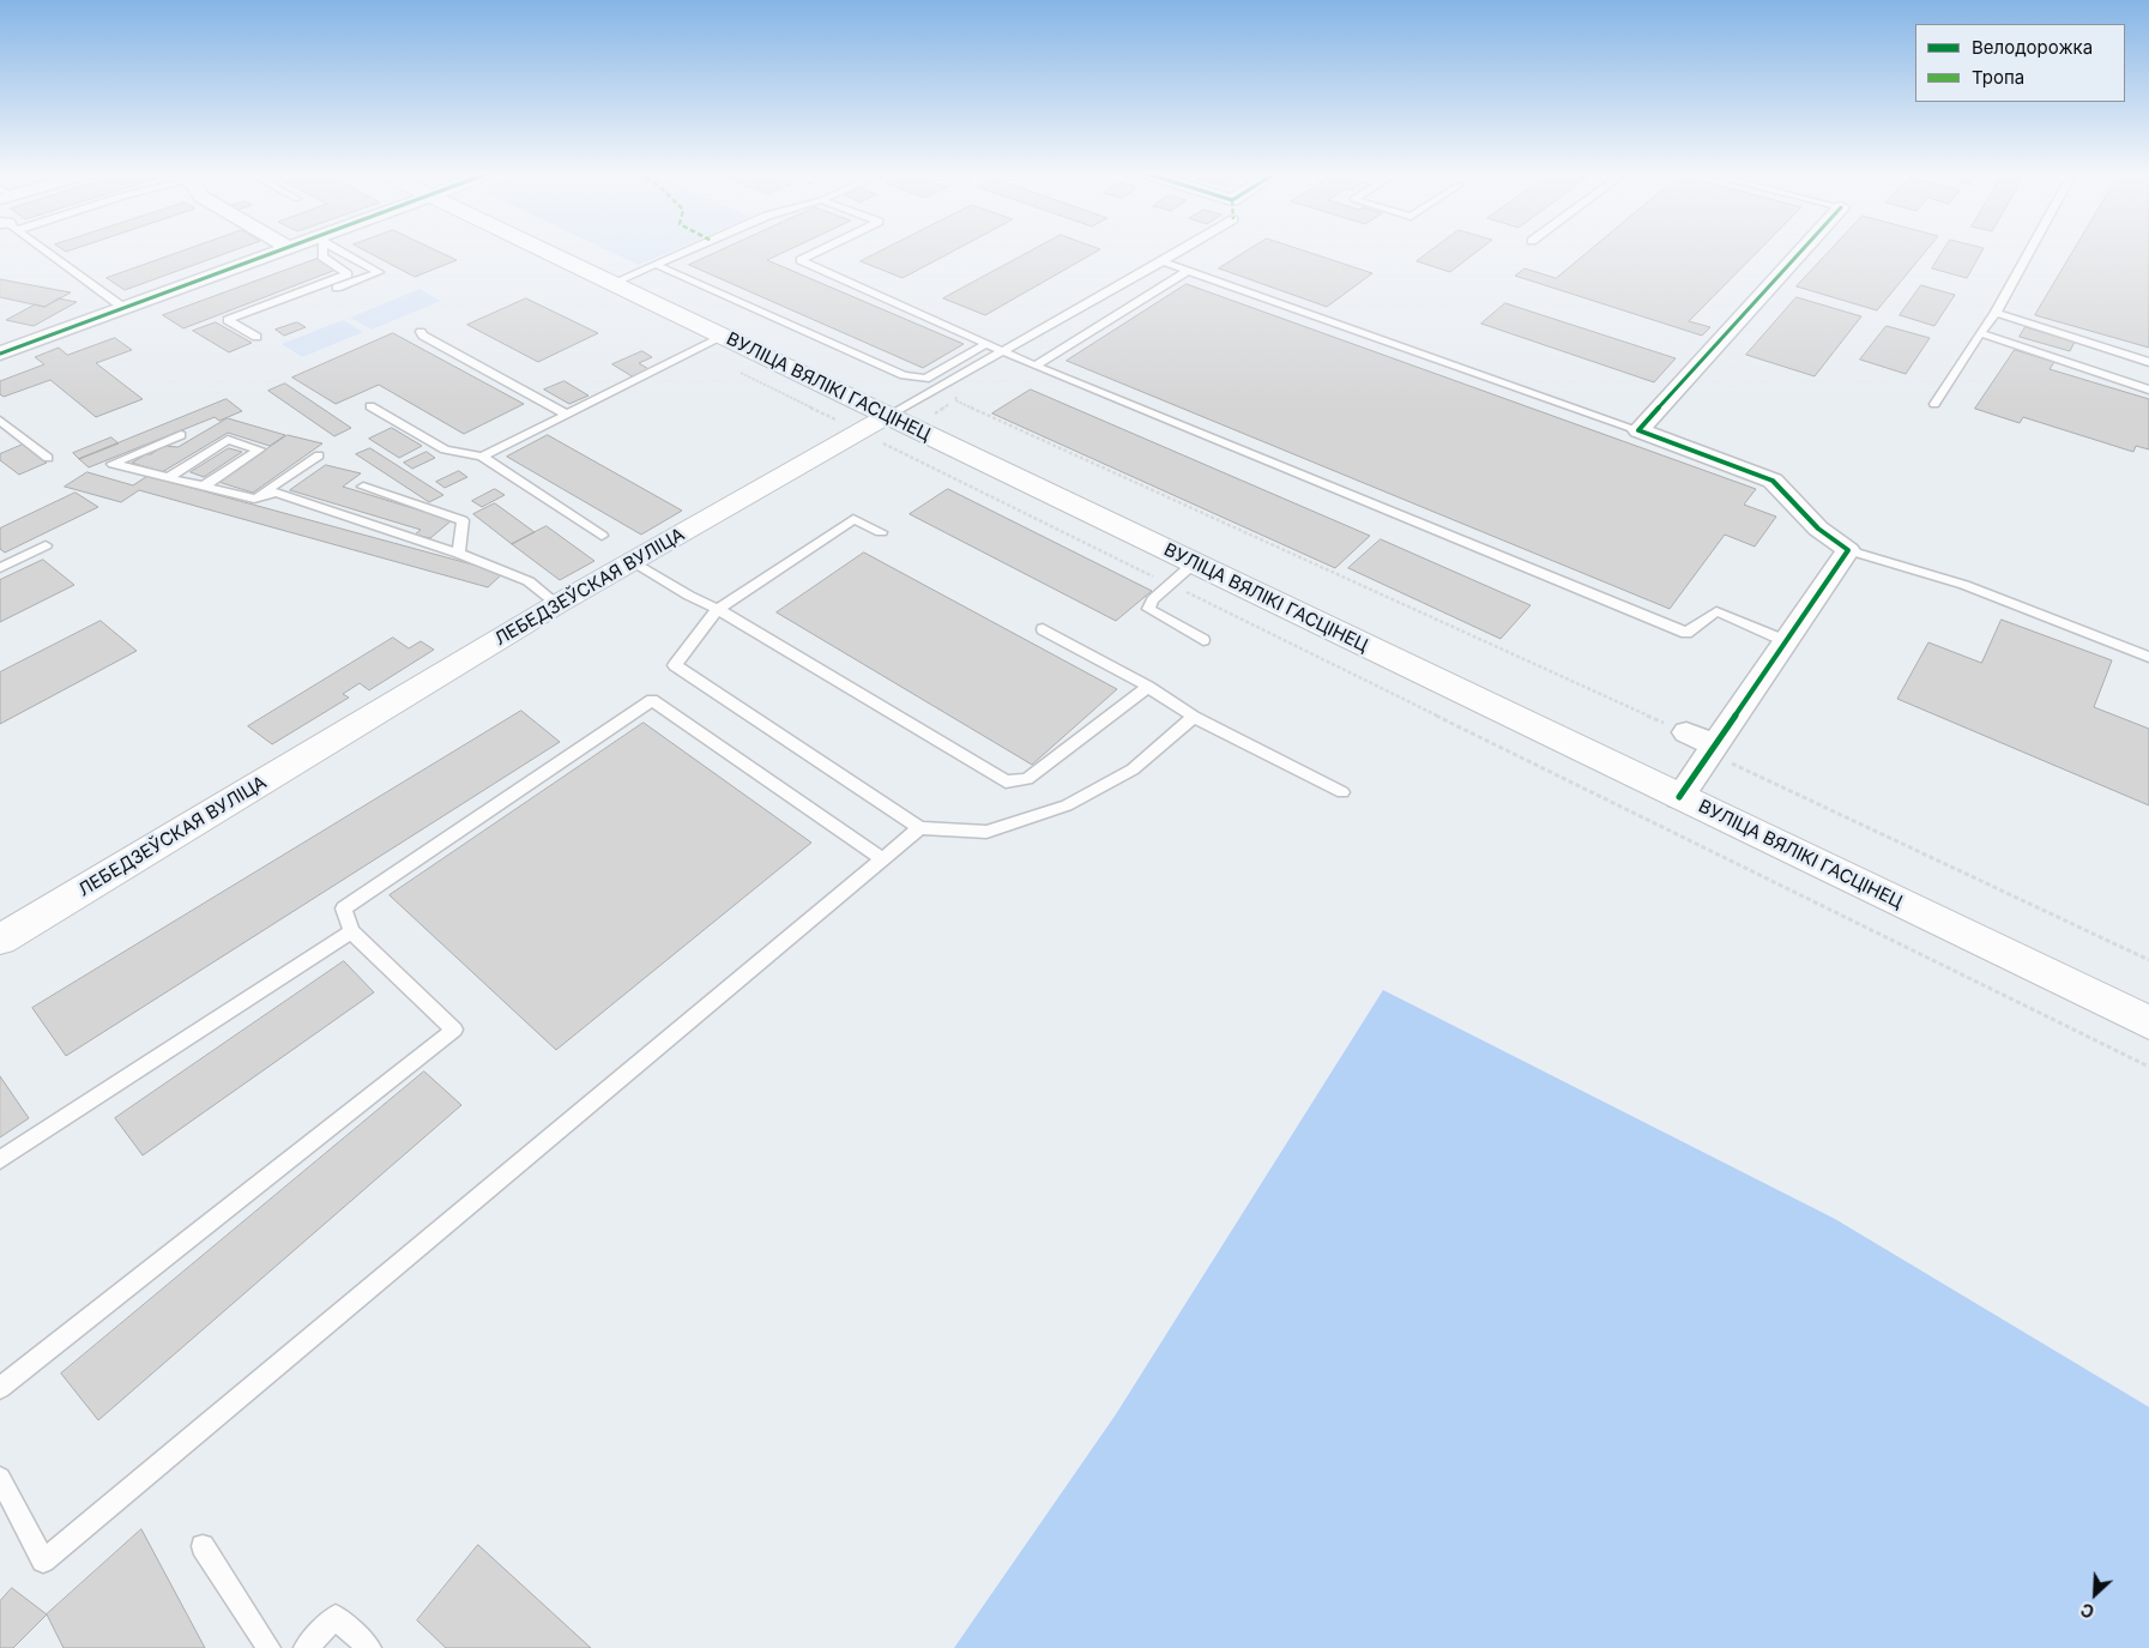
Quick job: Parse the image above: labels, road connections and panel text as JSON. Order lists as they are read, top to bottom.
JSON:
{
  "streets": {
    "main road": ["ВУЛІЦА ВЯЛІКІ ГАСЦІНЕЦ", "ЛЕБЕДЗЕЎСКАЯ ВУЛІЦА"]
  },
  "crossings": [
    ["ВУЛІЦА ВЯЛІКІ ГАСЦІНЕЦ", "ЛЕБЕДЗЕЎСКАЯ ВУЛІЦА"]
  ],
  "legend": ["Велодорожка", "Тропа"],
  "north": "bottom left"
}
